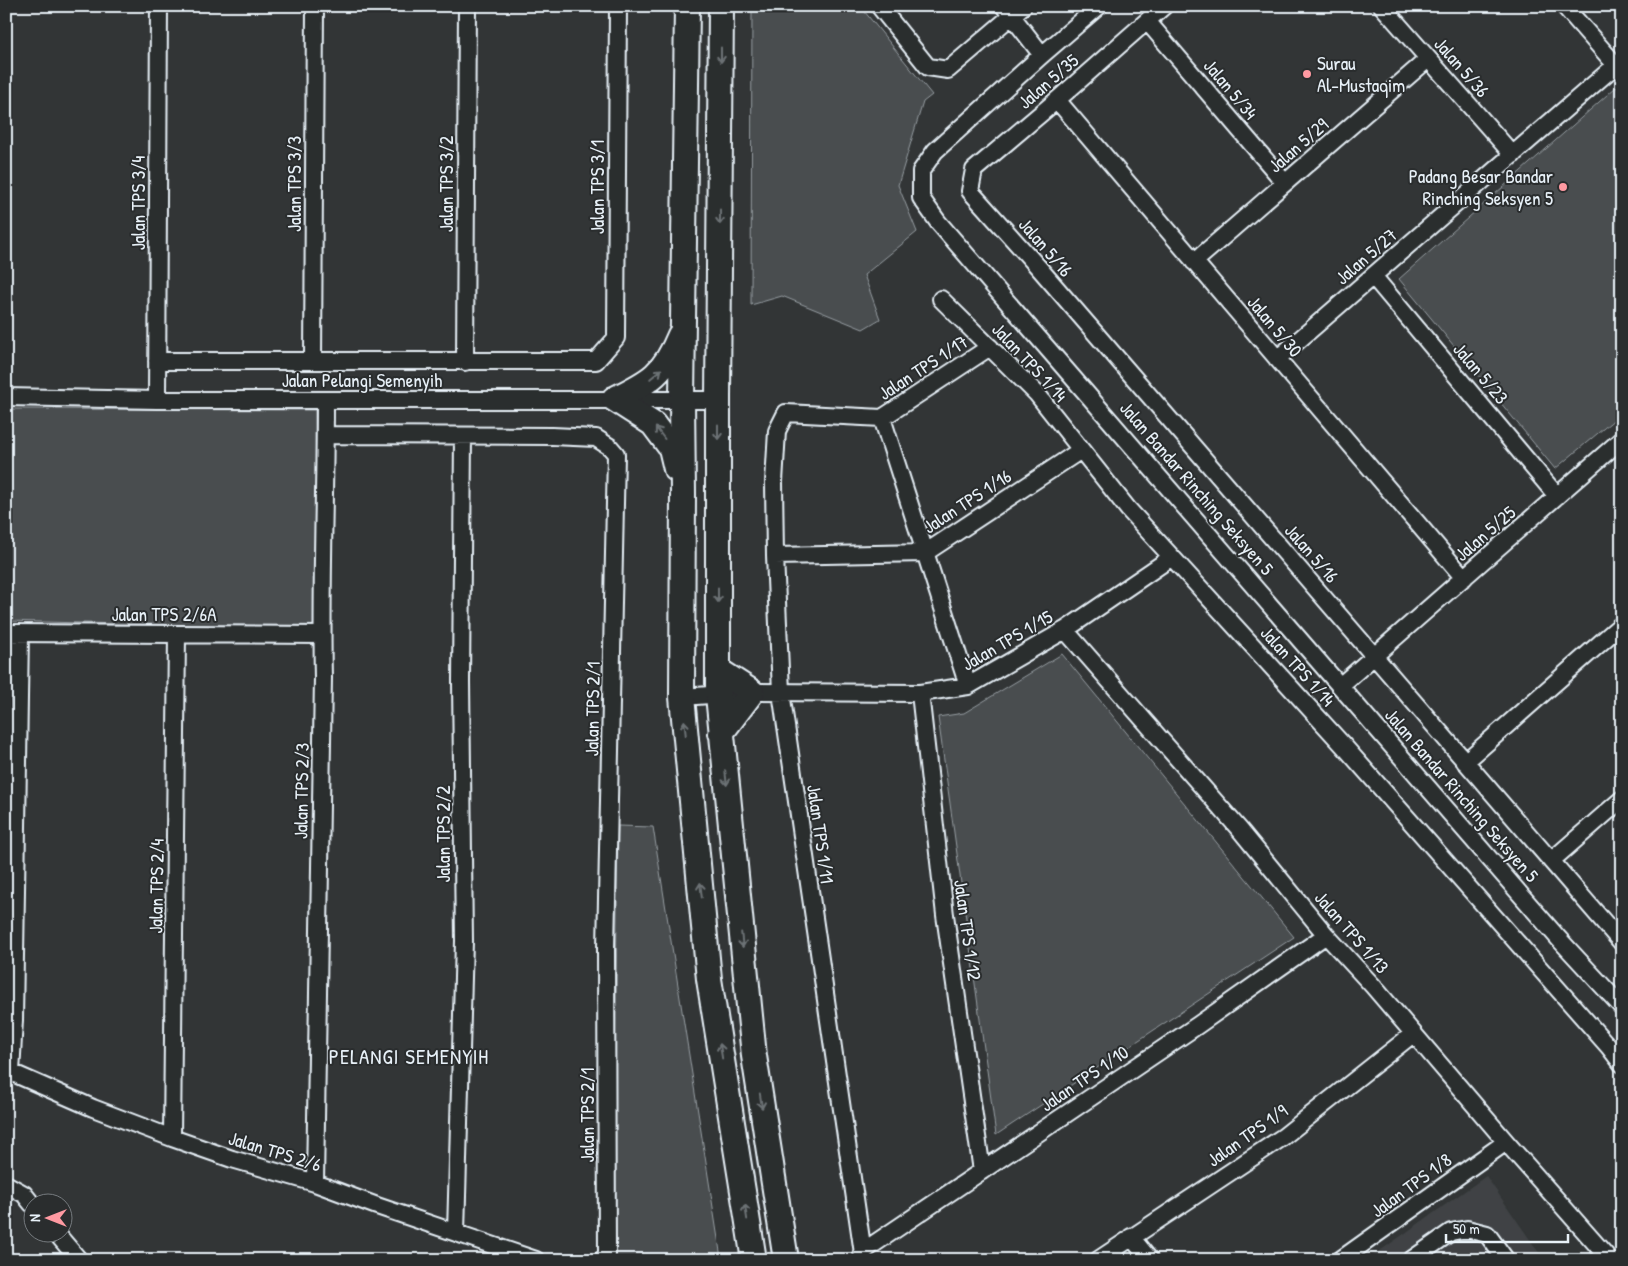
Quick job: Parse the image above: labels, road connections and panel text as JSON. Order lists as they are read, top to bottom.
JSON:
{
  "streets": {
    "street": [
      "Jalan 5/36",
      "Jalan 5/35",
      "Jalan 5/34",
      "Jalan 5/29",
      "Jalan TPS 3/3",
      "Jalan TPS 3/2",
      "Jalan TPS 3/1",
      "Jalan TPS 3/4",
      "Jalan 5/16",
      "Jalan 5/27",
      "Jalan 5/30",
      "Jalan TPS 1/14",
      "Jalan TPS 1/17",
      "Jalan 5/23",
      "Jalan Pelangi Semenyih",
      "Jalan Bandar Rinching Seksyen 5",
      "Jalan TPS 1/16",
      "Jalan 5/25",
      "Jalan TPS 2/6A",
      "Jalan TPS 1/15",
      "Jalan TPS 2/1",
      "Jalan TPS 2/3",
      "Jalan TPS 2/2",
      "Jalan TPS 1/11",
      "Jalan TPS 2/4",
      "Jalan TPS 1/12",
      "Jalan TPS 1/13",
      "Jalan TPS 1/10",
      "Jalan TPS 1/9",
      "Jalan TPS 2/6",
      "Jalan TPS 1/8"
    ]
  },
  "crossings": [
    ["Jalan 5/36", "Jalan 5/29"],
    ["Jalan 5/36", "Jalan 5/27"],
    ["Jalan 5/35", "Jalan 5/34"],
    ["Jalan 5/35", "Jalan 5/16"],
    ["Jalan 5/35", "Jalan 5/30"],
    ["Jalan 5/34", "Jalan 5/29"],
    ["Jalan 5/29", "Jalan 5/30"],
    ["Jalan TPS 3/2", "Jalan TPS 3/1"],
    ["Jalan TPS 3/4", "Jalan Pelangi Semenyih"],
    ["Jalan 5/16", "Jalan 5/25"],
    ["Jalan 5/27", "Jalan 5/30"],
    ["Jalan 5/27", "Jalan 5/23"],
    ["Jalan 5/30", "Jalan 5/25"],
    ["Jalan TPS 1/14", "Jalan TPS 1/17"],
    ["Jalan TPS 1/14", "Jalan TPS 1/16"],
    ["Jalan TPS 1/14", "Jalan TPS 1/15"],
    ["Jalan TPS 1/17", "Jalan TPS 1/11"],
    ["Jalan 5/23", "Jalan 5/25"],
    ["Jalan Pelangi Semenyih", "Jalan TPS 2/3"],
    ["Jalan Bandar Rinching Seksyen 5", "Jalan 5/25"],
    ["Jalan TPS 1/16", "Jalan TPS 1/11"],
    ["Jalan TPS 2/6A", "Jalan TPS 2/3"],
    ["Jalan TPS 2/6A", "Jalan TPS 2/4"],
    ["Jalan TPS 1/15", "Jalan TPS 1/11"],
    ["Jalan TPS 1/15", "Jalan TPS 1/12"],
    ["Jalan TPS 1/15", "Jalan TPS 1/13"],
    ["Jalan TPS 2/1", "Jalan TPS 2/3"],
    ["Jalan TPS 2/1", "Jalan TPS 2/2"],
    ["Jalan TPS 2/3", "Jalan TPS 2/6"],
    ["Jalan TPS 2/2", "Jalan TPS 2/6"],
    ["Jalan TPS 1/11", "Jalan TPS 1/10"],
    ["Jalan TPS 2/4", "Jalan TPS 2/6"],
    ["Jalan TPS 1/12", "Jalan TPS 1/10"],
    ["Jalan TPS 1/13", "Jalan TPS 1/10"],
    ["Jalan TPS 1/13", "Jalan TPS 1/9"],
    ["Jalan TPS 1/13", "Jalan TPS 1/8"]
  ],
  "districts": ["PELANGI SEMENYIH"],
  "places": ["Surau Al-Mustaqim", "Padang Besar Bandar Rinching Seksyen 5"],
  "scale_bar": "50 m",
  "north": "left"
}
